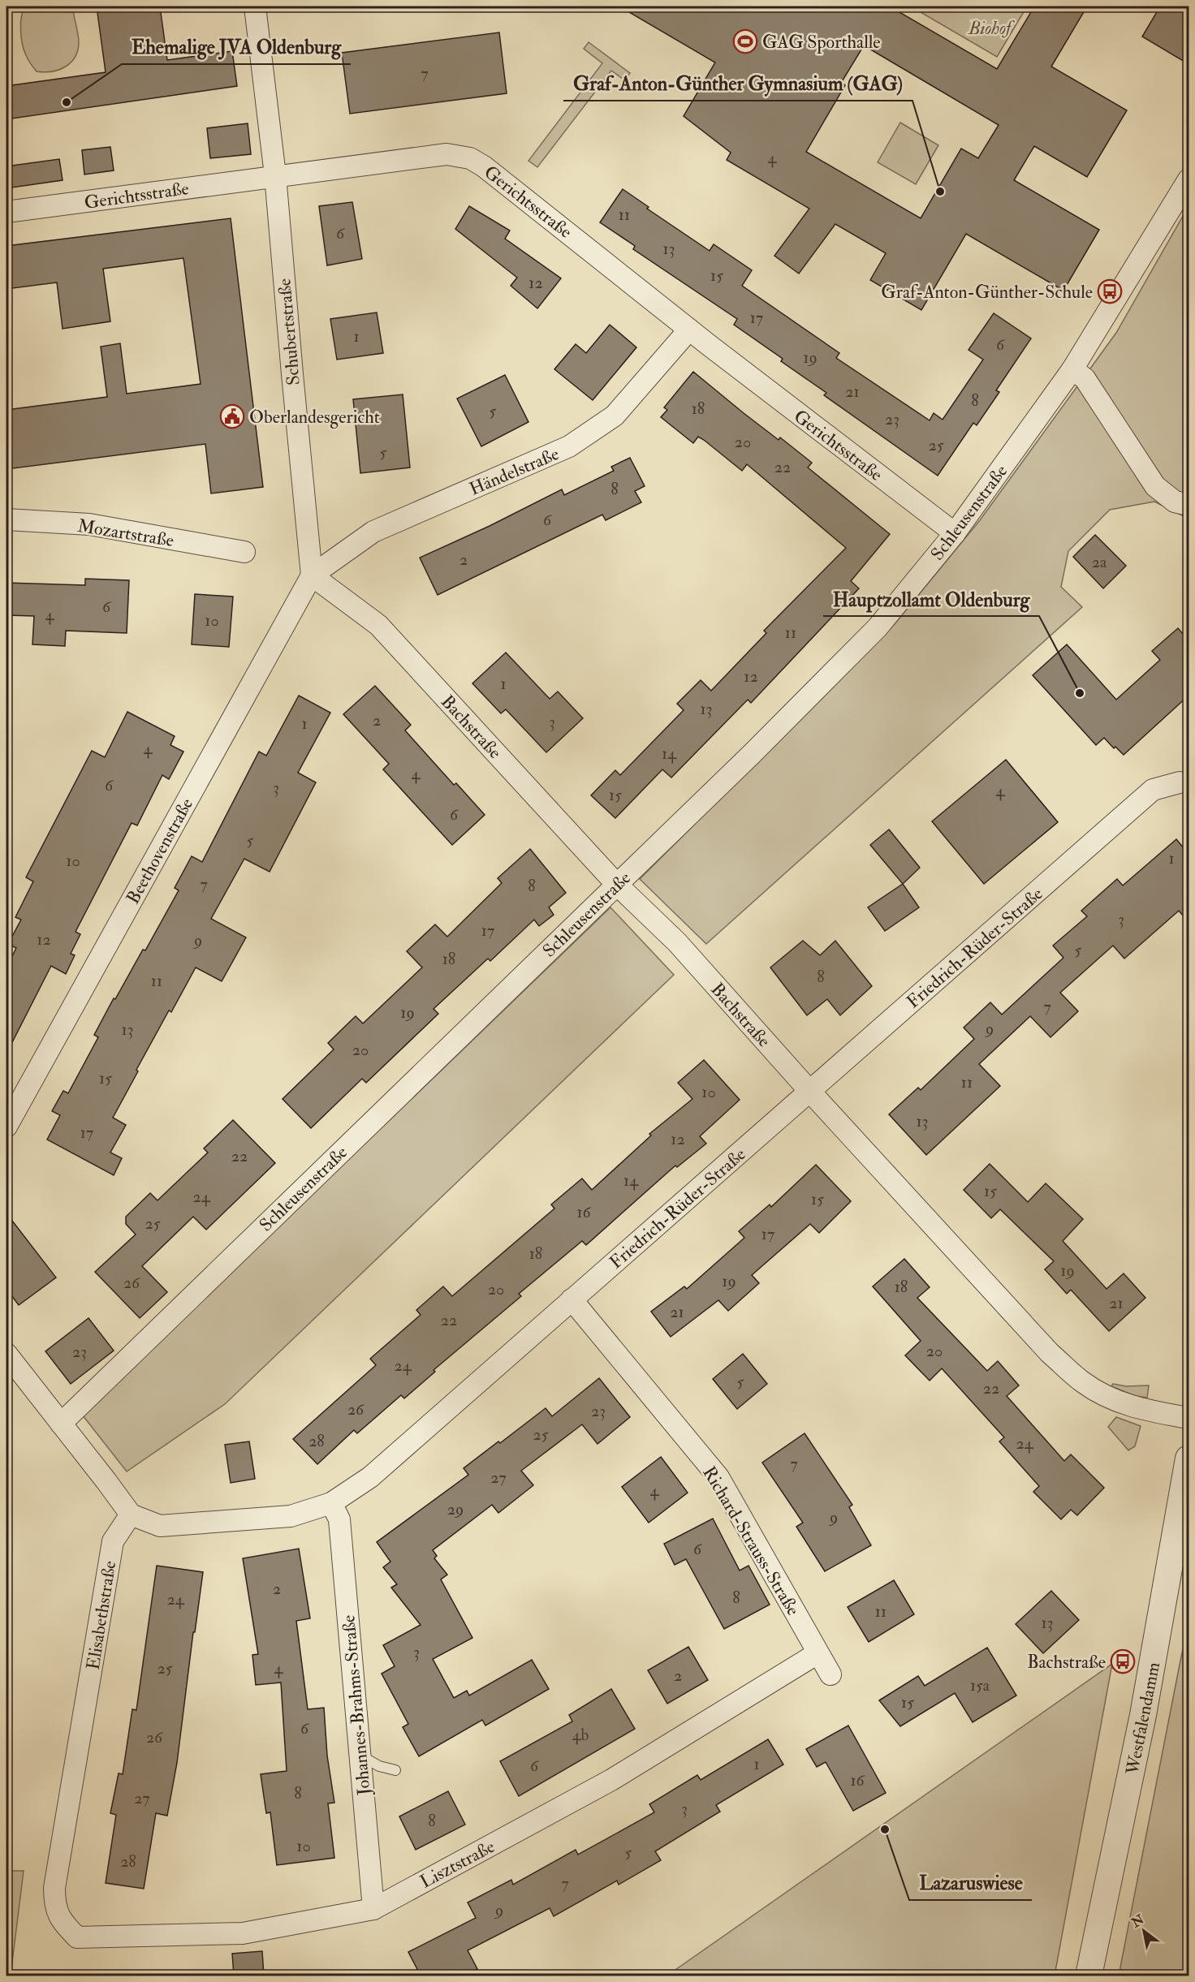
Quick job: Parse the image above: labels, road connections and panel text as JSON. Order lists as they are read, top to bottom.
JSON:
{
  "streets": {
    "street": [
      "Gerichtsstraße",
      "Schubertstraße",
      "Händelstraße",
      "Schleusenstraße",
      "Mozartstraße",
      "Bachstraße",
      "Beethovenstraße",
      "Friedrich-Rüder-Straße",
      "Richard-Strauss-Straße",
      "Elisabethstraße",
      "Johannes-Brahms-Straße",
      "Westfalendamm",
      "Lisztstraße"
    ]
  },
  "crossings": [
    ["Gerichtsstraße", "Schubertstraße"],
    ["Gerichtsstraße", "Händelstraße"],
    ["Gerichtsstraße", "Schleusenstraße"],
    ["Schubertstraße", "Händelstraße"],
    ["Schubertstraße", "Bachstraße"],
    ["Schubertstraße", "Beethovenstraße"],
    ["Händelstraße", "Bachstraße"],
    ["Händelstraße", "Beethovenstraße"],
    ["Schleusenstraße", "Bachstraße"],
    ["Bachstraße", "Beethovenstraße"],
    ["Bachstraße", "Friedrich-Rüder-Straße"],
    ["Friedrich-Rüder-Straße", "Richard-Strauss-Straße"],
    ["Friedrich-Rüder-Straße", "Elisabethstraße"],
    ["Friedrich-Rüder-Straße", "Johannes-Brahms-Straße"],
    ["Richard-Strauss-Straße", "Lisztstraße"],
    ["Elisabethstraße", "Lisztstraße"],
    ["Johannes-Brahms-Straße", "Lisztstraße"]
  ],
  "parks": ["Biohof"],
  "places": {
    "sports": ["GAG Sporthalle"],
    "other": [
      "Ehemalige JVA Oldenburg",
      "Graf-Anton-Günther Gymnasium (GAG)",
      "Hauptzollamt Oldenburg",
      "Lazaruswiese"
    ],
    "bus stop": ["Graf-Anton-Günther-Schule", "Bachstraße"],
    "public building": ["Oberlandesgericht"]
  },
  "house_numbers": [
    "7",
    "4",
    "11",
    "6",
    "13",
    "15",
    "12",
    "17",
    "1",
    "6",
    "19",
    "21",
    "8",
    "18",
    "5",
    "23",
    "20",
    "25",
    "5",
    "22",
    "8",
    "6",
    "2",
    "2a",
    "6",
    "4",
    "10",
    "11",
    "12",
    "1",
    "13",
    "2",
    "3",
    "1",
    "4",
    "14",
    "4",
    "6",
    "3",
    "4",
    "15",
    "6",
    "5",
    "1",
    "10",
    "7",
    "8",
    "3",
    "17",
    "12",
    "9",
    "5",
    "18",
    "8",
    "11",
    "7",
    "19",
    "9",
    "13",
    "20",
    "15",
    "11",
    "10",
    "13",
    "17",
    "12",
    "22",
    "14",
    "15",
    "24",
    "15",
    "16",
    "25",
    "17",
    "18",
    "19",
    "19",
    "26",
    "18",
    "20",
    "21",
    "21",
    "22",
    "20",
    "23",
    "24",
    "5",
    "22",
    "26",
    "23",
    "25",
    "28",
    "24",
    "7",
    "27",
    "4",
    "29",
    "9",
    "6",
    "2",
    "8",
    "24",
    "11",
    "13",
    "3",
    "25",
    "4",
    "2",
    "15a",
    "15",
    "6",
    "4b",
    "26",
    "1",
    "6",
    "16",
    "8",
    "27",
    "3",
    "8",
    "10",
    "5",
    "28",
    "7",
    "9"
  ],
  "north": "top left"
}
